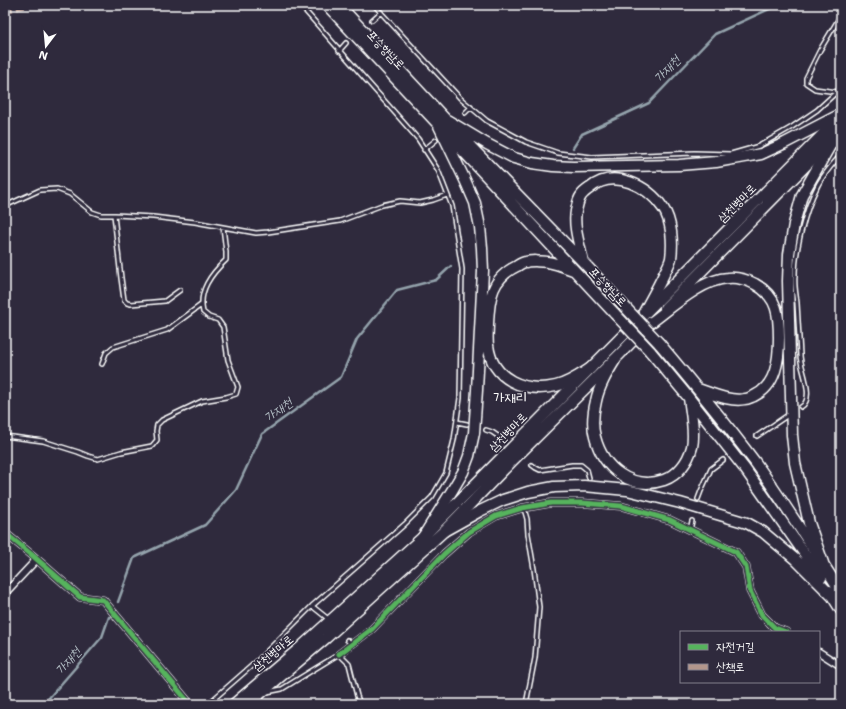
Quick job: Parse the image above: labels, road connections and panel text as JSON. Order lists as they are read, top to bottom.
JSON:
{
  "streets": {
    "main road": ["포승향남로", "삼천병마로"]
  },
  "districts": ["가재리"],
  "water": ["가재천"],
  "legend": ["자전거길", "산책로"],
  "north": "bottom"
}
